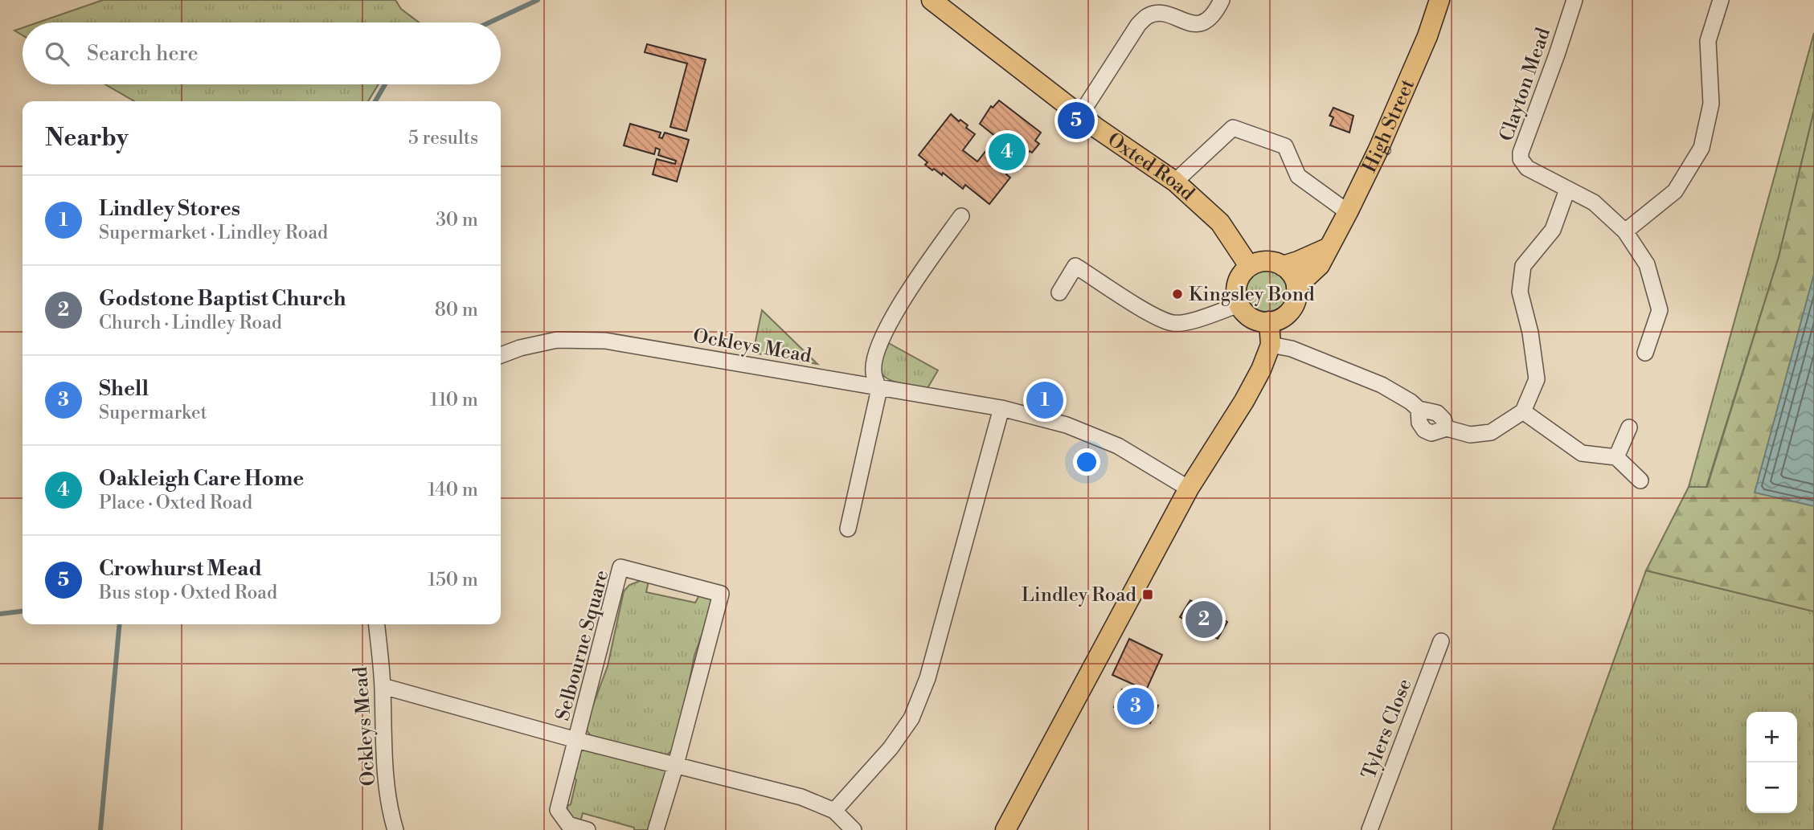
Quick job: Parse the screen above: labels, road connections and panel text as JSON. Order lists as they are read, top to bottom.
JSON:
{
  "streets": {
    "main road": ["High Street", "Oxted Road"],
    "street": [
      "Clayton Mead",
      "Ockleys Mead",
      "Selbourne Square",
      "Tylers Close"
    ]
  },
  "crossings": [
    ["High Street", "Oxted Road"],
    ["Ockleys Mead", "Selbourne Square"]
  ],
  "places": {
    "other": ["Kingsley Bond"],
    "transit": ["Lindley Road"]
  },
  "page": {
    "search": "Search here",
    "pins": [
      "5",
      "4",
      "1",
      "2",
      "3"
    ],
    "heading": ["Nearby", "5 results"],
    "list": [
      {
        "mark": "1",
        "name": "Lindley Stores",
        "note": "Supermarket · Lindley Road",
        "value": "30 m"
      },
      {
        "mark": "2",
        "name": "Godstone Baptist Church",
        "note": "Church · Lindley Road",
        "value": "80 m"
      },
      {
        "mark": "3",
        "name": "Shell",
        "note": "Supermarket",
        "value": "110 m"
      },
      {
        "mark": "4",
        "name": "Oakleigh Care Home",
        "note": "Place · Oxted Road",
        "value": "140 m"
      },
      {
        "mark": "5",
        "name": "Crowhurst Mead",
        "note": "Bus stop · Oxted Road",
        "value": "150 m"
      }
    ],
    "map_buttons": ["+", "−"]
  }
}
